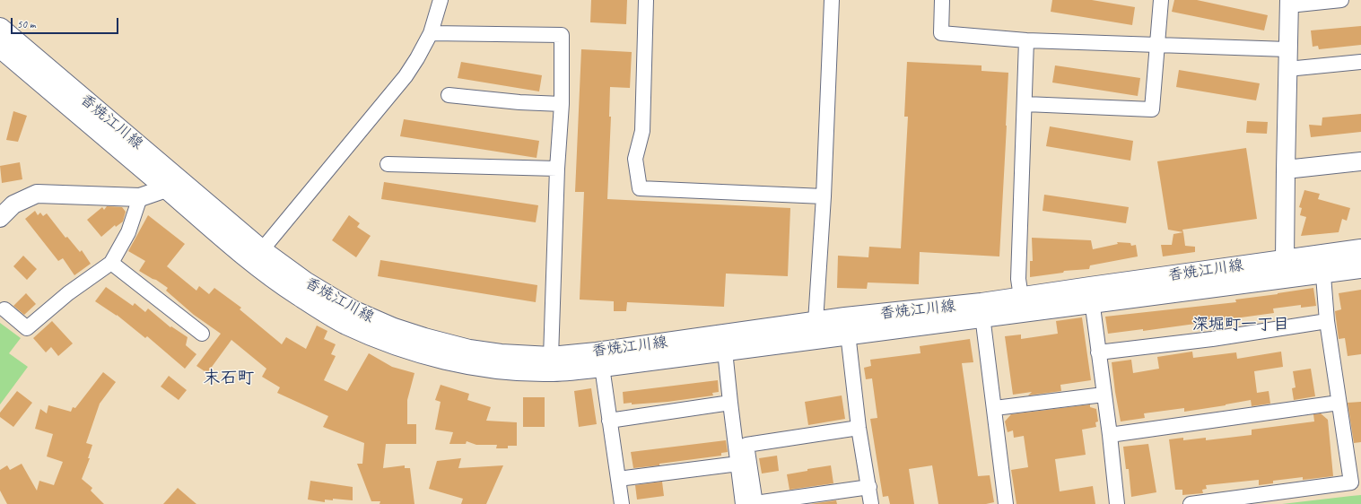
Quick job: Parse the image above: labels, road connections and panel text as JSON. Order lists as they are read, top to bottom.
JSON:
{
  "streets": {
    "main road": ["香焼江川線"]
  },
  "districts": ["深堀町一丁目", "末石町"],
  "scale_bar": "50 m"
}
